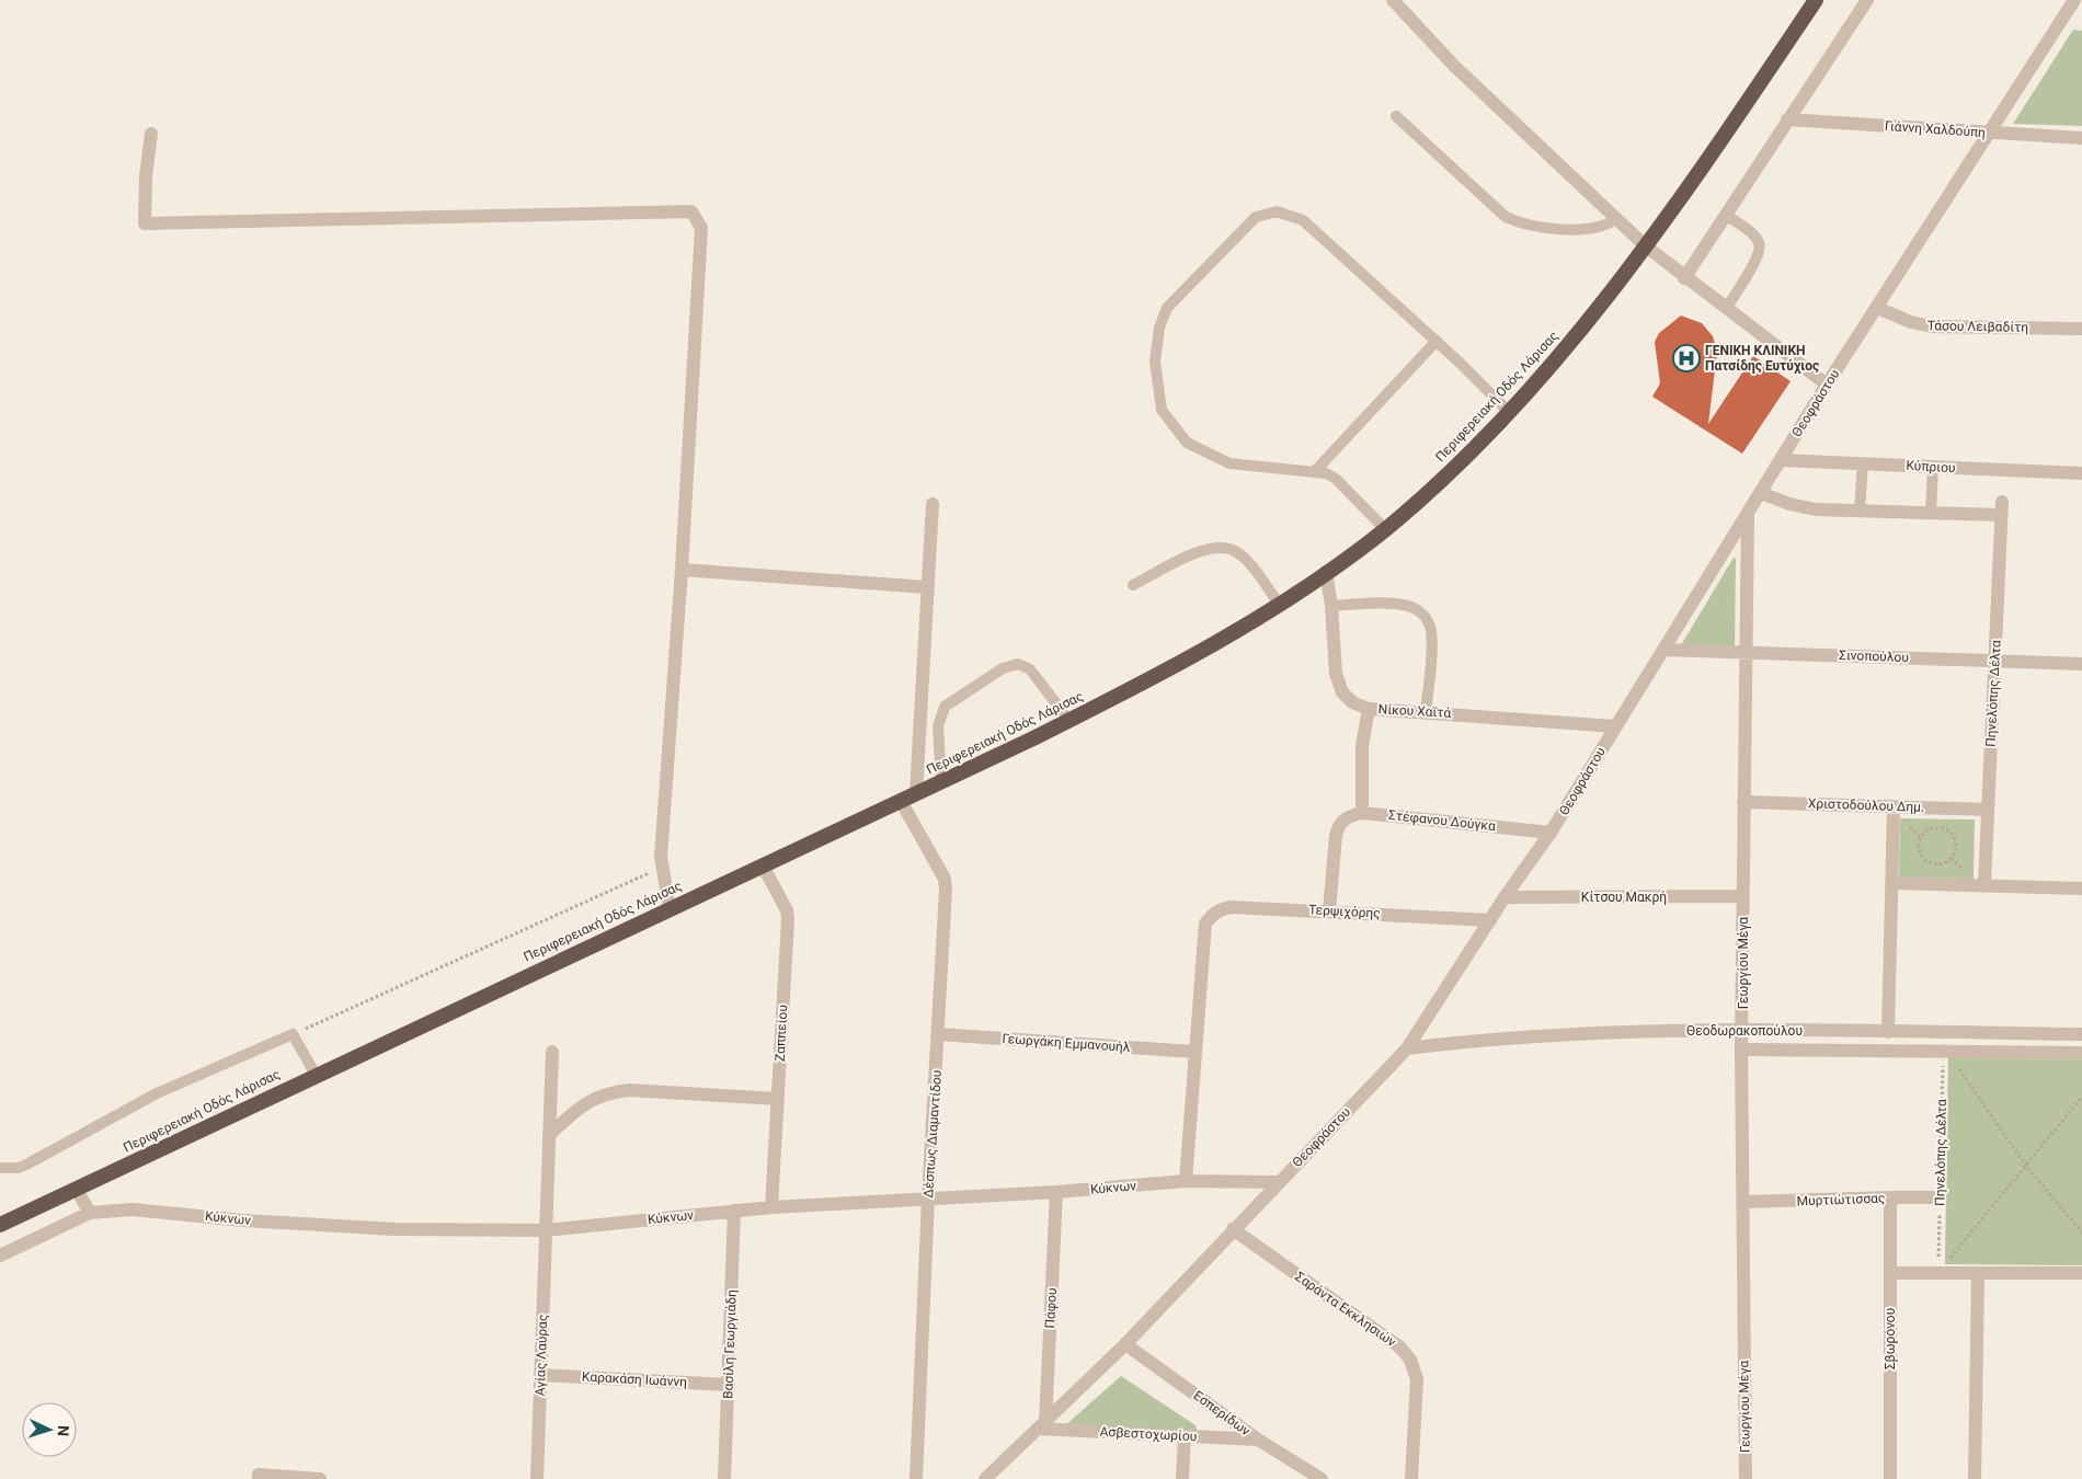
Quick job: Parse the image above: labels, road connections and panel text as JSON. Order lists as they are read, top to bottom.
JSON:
{
  "streets": {
    "highway": ["Περιφερειακή Οδός Λάρισας"],
    "street": [
      "Γιάννη Χαλδούπη",
      "Τάσου Λειβαδίτη",
      "Θεοφράστου",
      "Κύπριου",
      "Σινοπούλου",
      "Πηνελόπης Δέλτα",
      "Νίκου Χαϊτά",
      "Χριστοδούλου Δημ.",
      "Στέφανου Δούγκα",
      "Κίτσου Μακρή",
      "Τερψιχόρης",
      "Γεωργίου Μέγα",
      "Θεοδωρακοπούλου",
      "Ζαππείου",
      "Γεωργάκη Εμμανουήλ",
      "Δέσπως Διαμαντίδου",
      "Κύκνων",
      "Μυρτιώτισσας",
      "Πάφου",
      "Σαράντα Εκκλησιών",
      "Σβωρόνου",
      "Βασίλη Γεωργιάδη",
      "Αγίας Λαύρας",
      "Καρακάση Ιωάννη",
      "Εσπερίδων",
      "Ασβεστοχωρίου"
    ]
  },
  "crossings": [
    ["Γιάννη Χαλδούπη", "Θεοφράστου"],
    ["Τάσου Λειβαδίτη", "Θεοφράστου"],
    ["Περιφερειακή Οδός Λάρισας", "Νίκου Χαϊτά"],
    ["Περιφερειακή Οδός Λάρισας", "Ζαππείου"],
    ["Περιφερειακή Οδός Λάρισας", "Δέσπως Διαμαντίδου"],
    ["Θεοφράστου", "Κύπριου"],
    ["Θεοφράστου", "Σινοπούλου"],
    ["Θεοφράστου", "Νίκου Χαϊτά"],
    ["Θεοφράστου", "Στέφανου Δούγκα"],
    ["Θεοφράστου", "Κίτσου Μακρή"],
    ["Θεοφράστου", "Τερψιχόρης"],
    ["Θεοφράστου", "Γεωργίου Μέγα"],
    ["Θεοφράστου", "Θεοδωρακοπούλου"],
    ["Θεοφράστου", "Κύκνων"],
    ["Θεοφράστου", "Πάφου"],
    ["Θεοφράστου", "Σαράντα Εκκλησιών"],
    ["Θεοφράστου", "Εσπερίδων"],
    ["Θεοφράστου", "Ασβεστοχωρίου"],
    ["Σινοπούλου", "Πηνελόπης Δέλτα"],
    ["Σινοπούλου", "Γεωργίου Μέγα"],
    ["Πηνελόπης Δέλτα", "Χριστοδούλου Δημ."],
    ["Πηνελόπης Δέλτα", "Μυρτιώτισσας"],
    ["Χριστοδούλου Δημ.", "Γεωργίου Μέγα"],
    ["Κίτσου Μακρή", "Γεωργίου Μέγα"],
    ["Τερψιχόρης", "Γεωργάκη Εμμανουήλ"],
    ["Γεωργίου Μέγα", "Θεοδωρακοπούλου"],
    ["Γεωργίου Μέγα", "Μυρτιώτισσας"],
    ["Ζαππείου", "Κύκνων"],
    ["Γεωργάκη Εμμανουήλ", "Δέσπως Διαμαντίδου"],
    ["Δέσπως Διαμαντίδου", "Κύκνων"],
    ["Κύκνων", "Πάφου"],
    ["Κύκνων", "Βασίλη Γεωργιάδη"],
    ["Κύκνων", "Αγίας Λαύρας"],
    ["Μυρτιώτισσας", "Σβωρόνου"],
    ["Πάφου", "Ασβεστοχωρίου"],
    ["Βασίλη Γεωργιάδη", "Καρακάση Ιωάννη"],
    ["Αγίας Λαύρας", "Καρακάση Ιωάννη"],
    ["Εσπερίδων", "Ασβεστοχωρίου"]
  ],
  "places": {
    "hospital": ["ΓΕΝΙΚΗ ΚΛΙΝΙΚΗ Πατσίδης Ευτύχιος"]
  },
  "north": "right"
}
